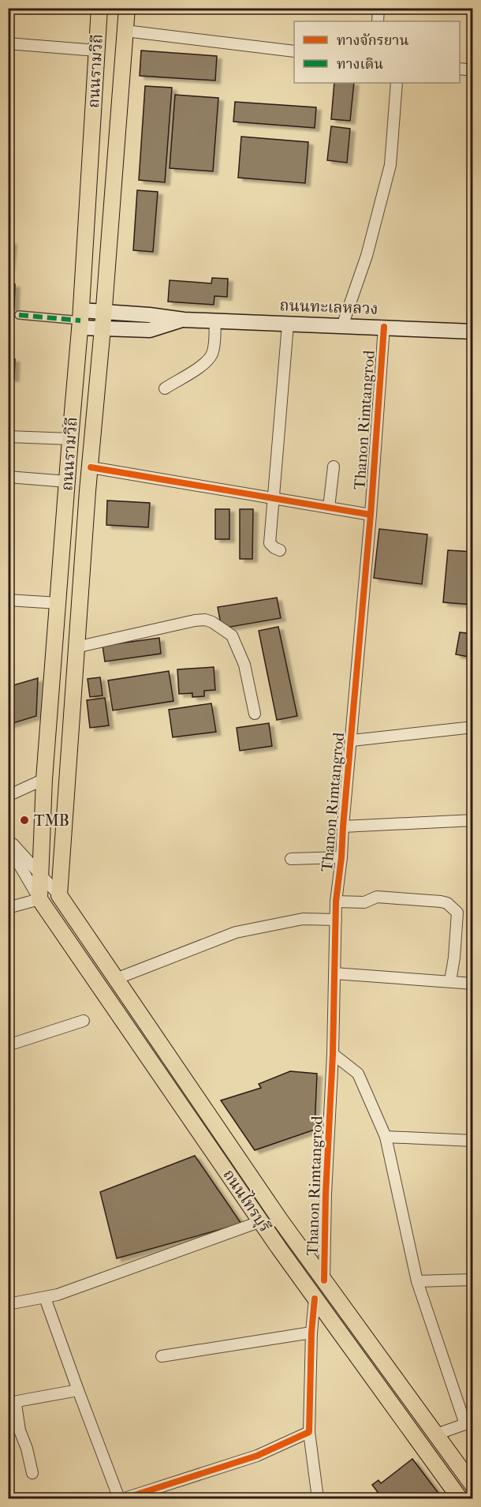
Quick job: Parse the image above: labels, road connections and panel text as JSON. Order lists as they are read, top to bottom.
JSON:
{
  "streets": {
    "main road": ["ถนนรามวิถี", "ถนนทะเลหลวง", "ถนนไทรบุรี"],
    "street": ["Thanon Rimtangrod"]
  },
  "crossings": [
    ["ถนนรามวิถี", "ถนนทะเลหลวง"],
    ["ถนนรามวิถี", "ถนนไทรบุรี"],
    ["ถนนทะเลหลวง", "Thanon Rimtangrod"],
    ["Thanon Rimtangrod", "ถนนไทรบุรี"]
  ],
  "places": ["TMB"],
  "legend": ["ทางจักรยาน", "ทางเดิน"]
}
